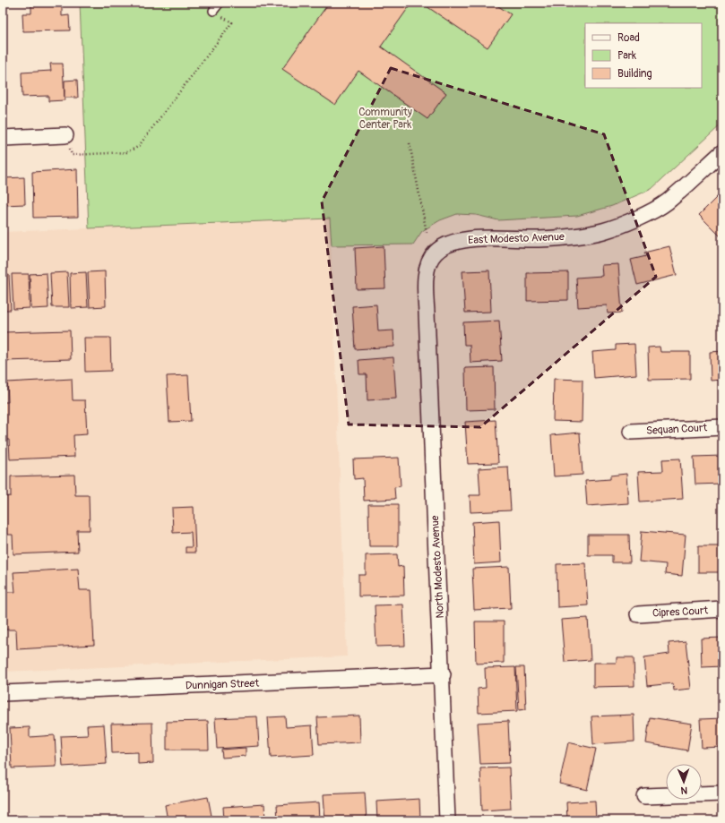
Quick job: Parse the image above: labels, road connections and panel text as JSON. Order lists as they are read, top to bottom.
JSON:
{
  "streets": {
    "street": [
      "East Modesto Avenue",
      "Sequan Court",
      "North Modesto Avenue",
      "Cipres Court",
      "Dunnigan Street"
    ]
  },
  "crossings": [
    ["East Modesto Avenue", "North Modesto Avenue"],
    ["North Modesto Avenue", "Dunnigan Street"]
  ],
  "parks": ["Community Center Park"],
  "legend": ["Road", "Park", "Building"],
  "north": "bottom"
}
